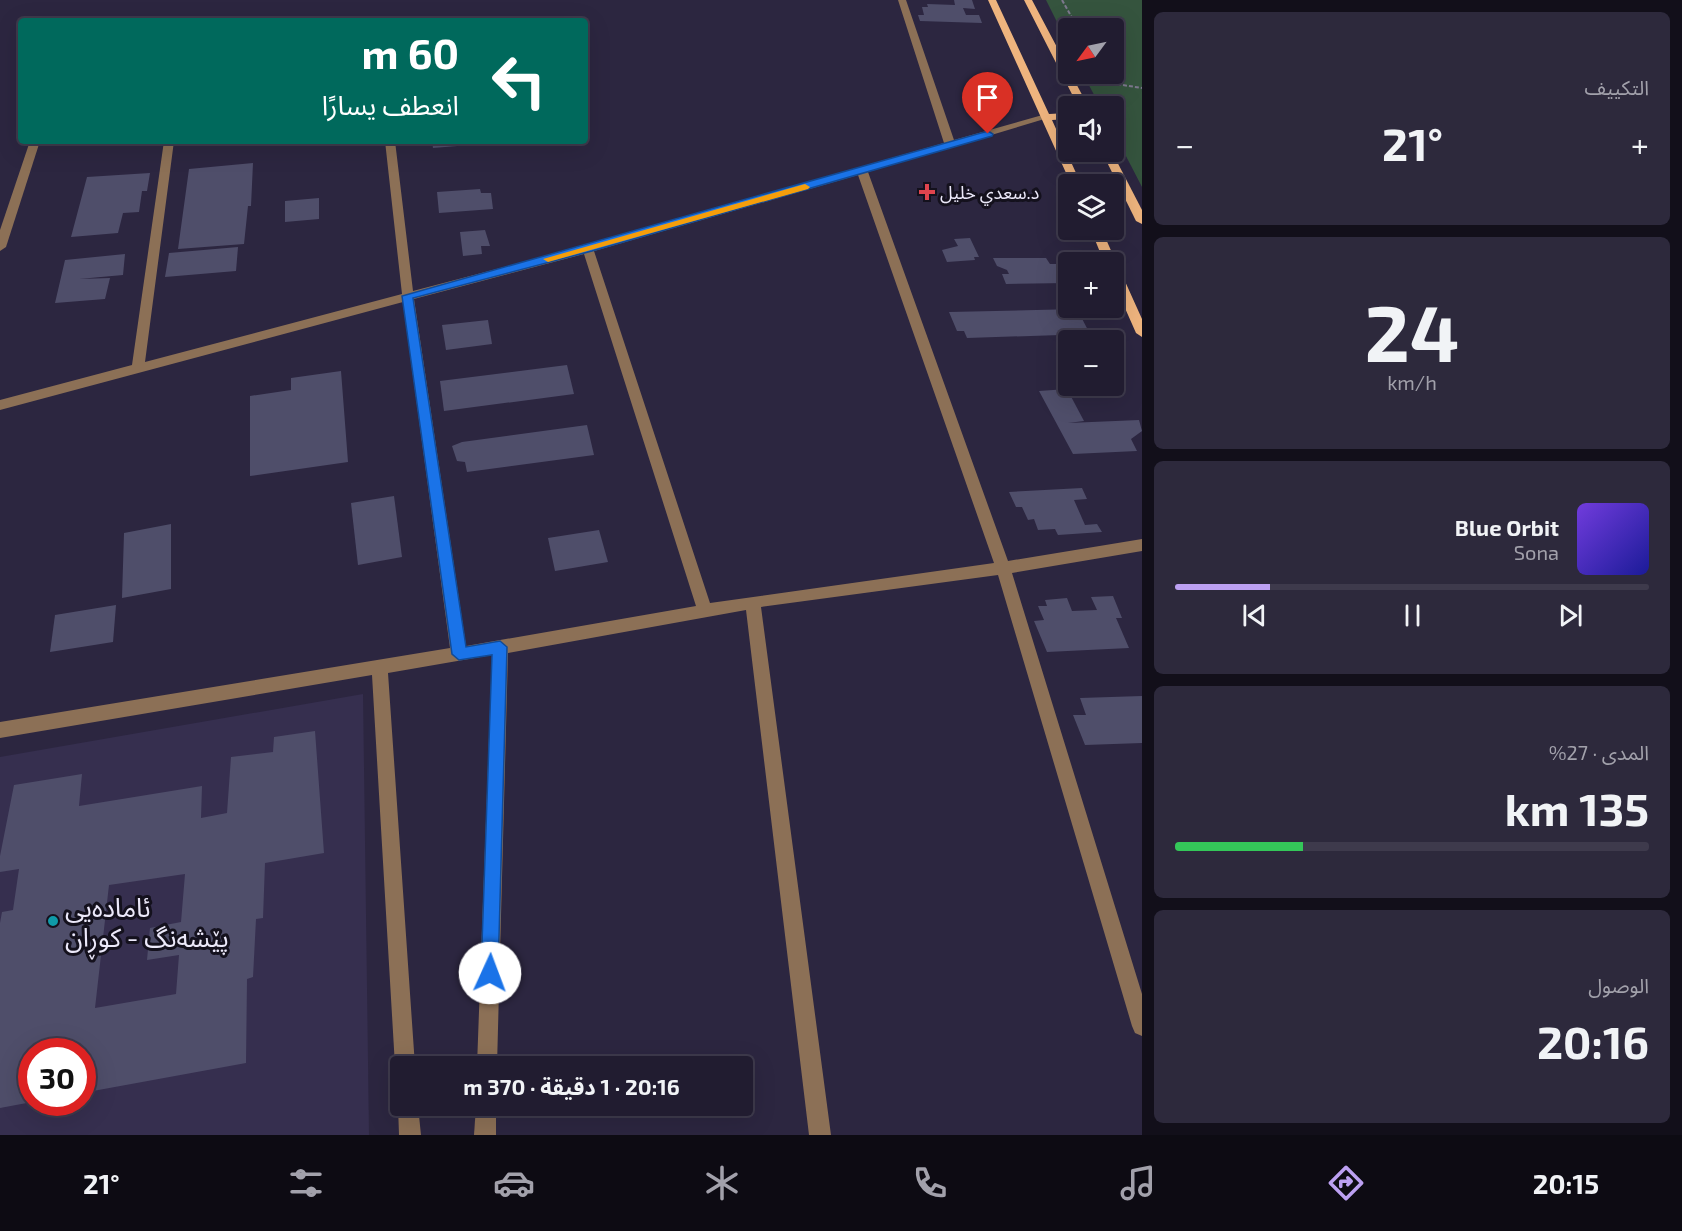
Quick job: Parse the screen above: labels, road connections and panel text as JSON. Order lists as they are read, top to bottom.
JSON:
{
  "places": {
    "health": ["د.سعدي خليل"],
    "other": ["ئامادەیی پێشەنگ - کوڕان"]
  },
  "north": "bottom left",
  "page": {
    "tile": [
      "التكييف",
      ["24", "km/h"],
      ["المدى · 27%", "135 km"],
      ["الوصول", "20:16"]
    ],
    "map_buttons": ["+", "−"],
    "turn": ["60 m", "انعطف يسارًا"],
    "heat": ["−", "21°", "+"],
    "song": ["Blue Orbit", "Sona"],
    "limit": "30",
    "trip": "20:16 · 1 دقيقة · 370 m",
    "tabs": ["20:15", "21°"]
  }
}
